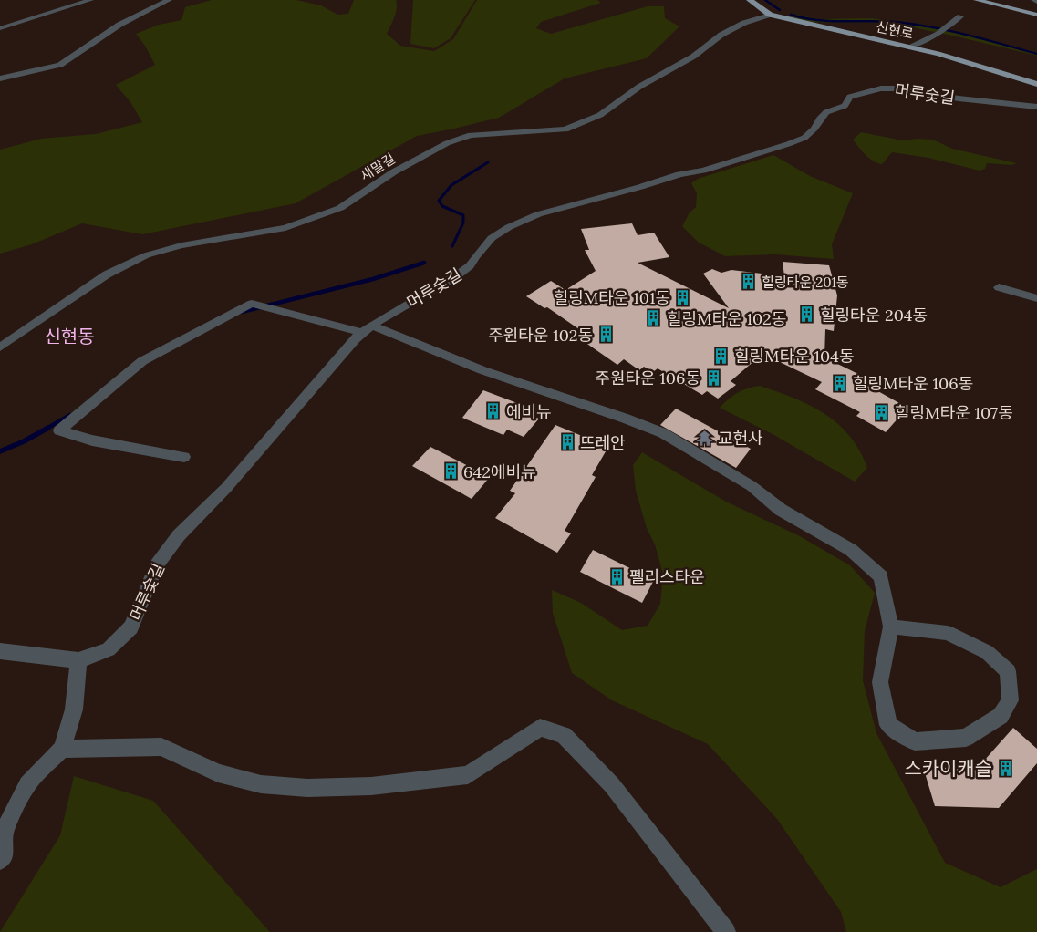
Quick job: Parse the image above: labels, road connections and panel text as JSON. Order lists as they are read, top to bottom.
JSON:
{
  "streets": {
    "main road": ["신현로"],
    "street": ["머루숯길", "새말길"]
  },
  "crossings": [
    ["신현로", "새말길"]
  ],
  "districts": ["신현동"],
  "places": {
    "building": [
      "힐링타운 201동",
      "힐링M타운 101동",
      "힐링타운 204동",
      "힐링M타운 102동",
      "주원타운 102동",
      "힐링M타운 104동",
      "주원타운 106동",
      "힐링M타운 106동",
      "에비뉴",
      "힐링M타운 107동",
      "뜨레안",
      "642에비뉴",
      "펠리스타운",
      "스카이캐슬"
    ],
    "temple": ["교헌사"]
  }
}
